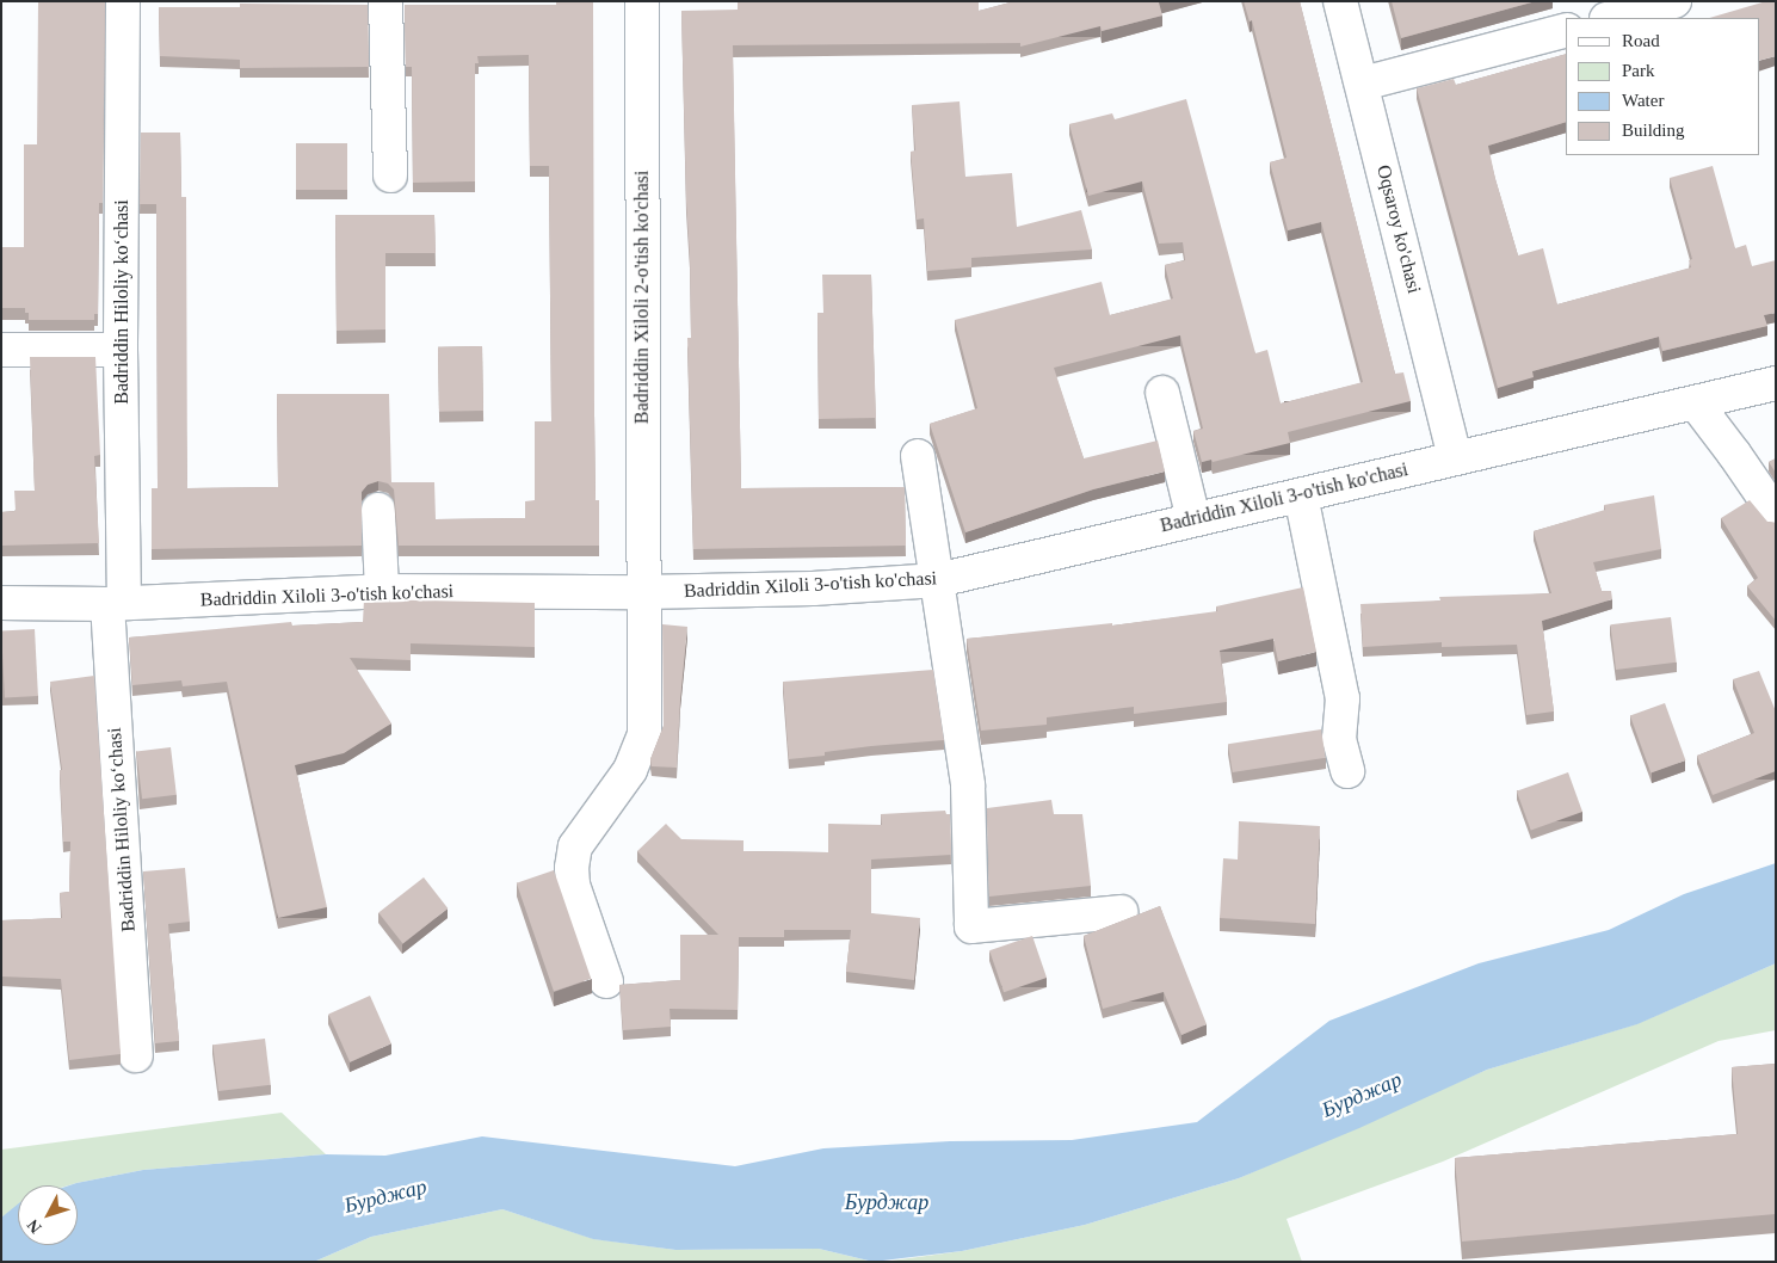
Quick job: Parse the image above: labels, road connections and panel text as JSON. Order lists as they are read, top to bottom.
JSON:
{
  "streets": {
    "street": [
      "Oqsaroy ko'chasi",
      "Badriddin Xiloli 2-o'tish ko'chasi",
      "Badriddin Hiloliy koʻchasi",
      "Badriddin Xiloli 3-o'tish ko'chasi"
    ]
  },
  "crossings": [
    ["Oqsaroy ko'chasi", "Badriddin Xiloli 3-o'tish ko'chasi"],
    ["Badriddin Xiloli 2-o'tish ko'chasi", "Badriddin Xiloli 3-o'tish ko'chasi"],
    ["Badriddin Hiloliy koʻchasi", "Badriddin Xiloli 3-o'tish ko'chasi"]
  ],
  "water": ["Бурджар"],
  "legend": [
    "Road",
    "Park",
    "Water",
    "Building"
  ],
  "north": "bottom left"
}
